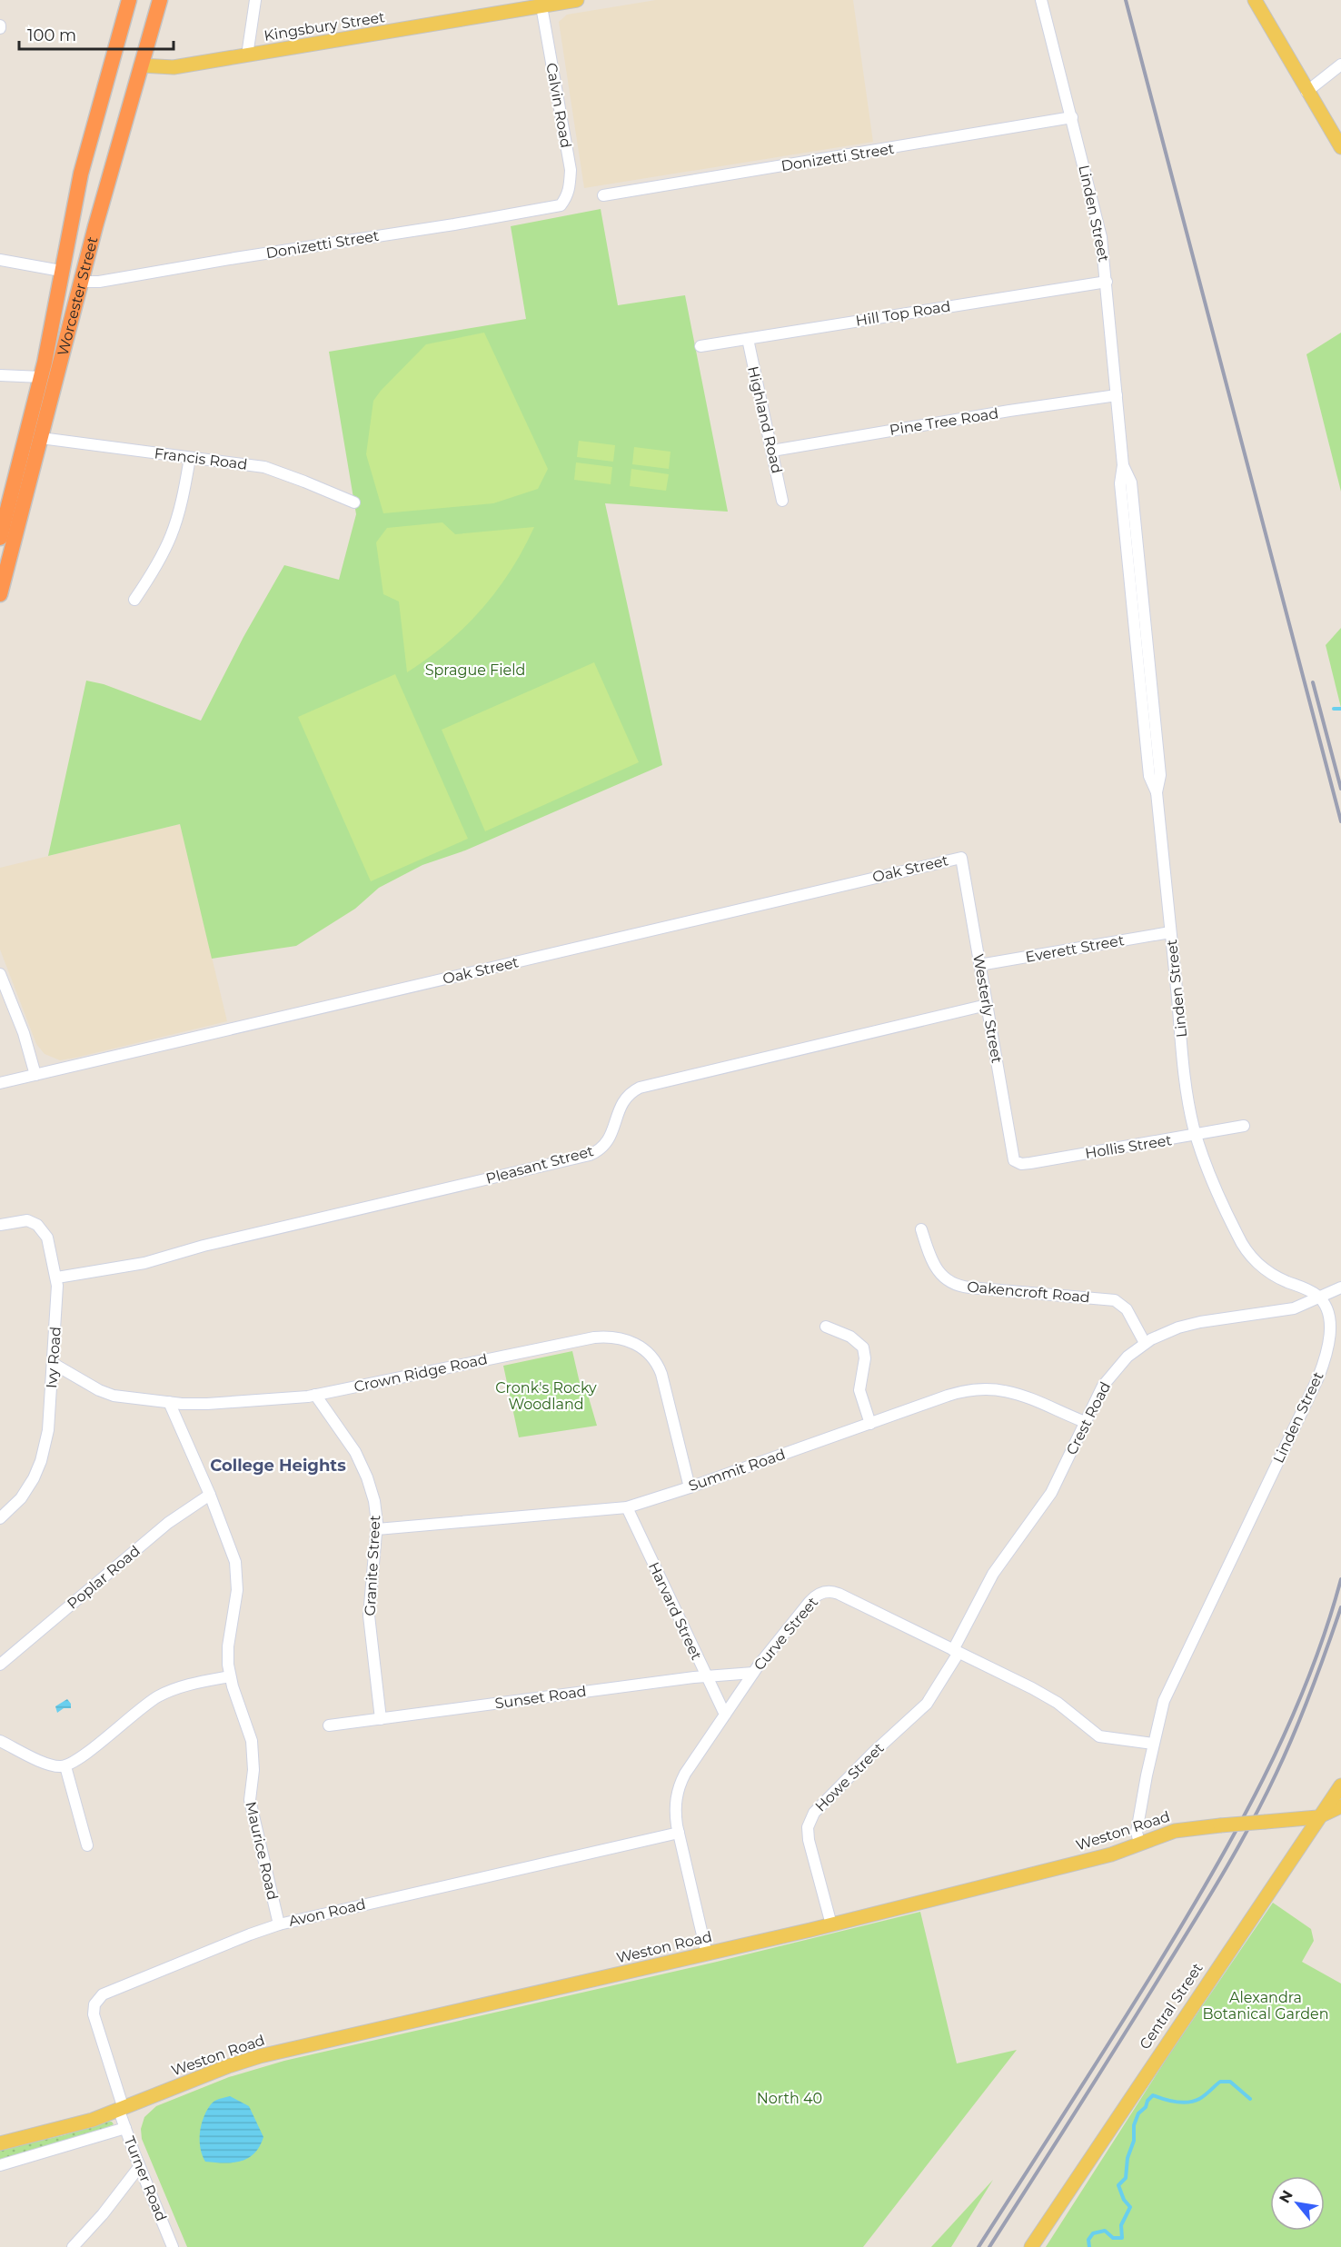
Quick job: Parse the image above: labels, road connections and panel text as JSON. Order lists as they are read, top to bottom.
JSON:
{
  "streets": {
    "highway": ["Worcester Street"],
    "main road": ["Kingsbury Street", "Weston Road", "Central Street"],
    "street": [
      "Calvin Road",
      "Donizetti Street",
      "Linden Street",
      "Hill Top Road",
      "Highland Road",
      "Pine Tree Road",
      "Francis Road",
      "Oak Street",
      "Everett Street",
      "Westerly Street",
      "Hollis Street",
      "Pleasant Street",
      "Oakencroft Road",
      "Ivy Road",
      "Crown Ridge Road",
      "Crest Road",
      "Summit Road",
      "Granite Street",
      "Poplar Road",
      "Harvard Street",
      "Curve Street",
      "Sunset Road",
      "Howe Street",
      "Maurice Road",
      "Avon Road",
      "Turner Road"
    ]
  },
  "crossings": [
    ["Kingsbury Street", "Calvin Road"],
    ["Kingsbury Street", "Worcester Street"],
    ["Calvin Road", "Donizetti Street"],
    ["Donizetti Street", "Linden Street"],
    ["Donizetti Street", "Worcester Street"],
    ["Linden Street", "Hill Top Road"],
    ["Linden Street", "Pine Tree Road"],
    ["Linden Street", "Everett Street"],
    ["Linden Street", "Hollis Street"],
    ["Linden Street", "Crest Road"],
    ["Linden Street", "Curve Street"],
    ["Linden Street", "Weston Road"],
    ["Worcester Street", "Francis Road"],
    ["Hill Top Road", "Highland Road"],
    ["Highland Road", "Pine Tree Road"],
    ["Oak Street", "Westerly Street"],
    ["Everett Street", "Westerly Street"],
    ["Westerly Street", "Hollis Street"],
    ["Westerly Street", "Pleasant Street"],
    ["Pleasant Street", "Ivy Road"],
    ["Oakencroft Road", "Crest Road"],
    ["Ivy Road", "Crown Ridge Road"],
    ["Crown Ridge Road", "Summit Road"],
    ["Crown Ridge Road", "Granite Street"],
    ["Crown Ridge Road", "Maurice Road"],
    ["Crest Road", "Summit Road"],
    ["Crest Road", "Curve Street"],
    ["Crest Road", "Howe Street"],
    ["Summit Road", "Granite Street"],
    ["Summit Road", "Harvard Street"],
    ["Granite Street", "Sunset Road"],
    ["Poplar Road", "Maurice Road"],
    ["Harvard Street", "Curve Street"],
    ["Harvard Street", "Sunset Road"],
    ["Curve Street", "Sunset Road"],
    ["Curve Street", "Howe Street"],
    ["Curve Street", "Weston Road"],
    ["Curve Street", "Avon Road"],
    ["Howe Street", "Weston Road"],
    ["Weston Road", "Avon Road"],
    ["Weston Road", "Central Street"],
    ["Weston Road", "Turner Road"],
    ["Maurice Road", "Avon Road"],
    ["Avon Road", "Turner Road"]
  ],
  "districts": ["College Heights"],
  "parks": [
    "Sprague Field",
    "Cronk's Rocky Woodland",
    "Alexandra Botanical Garden",
    "North 40"
  ],
  "scale_bar": "100 m",
  "north": "top left"
}
